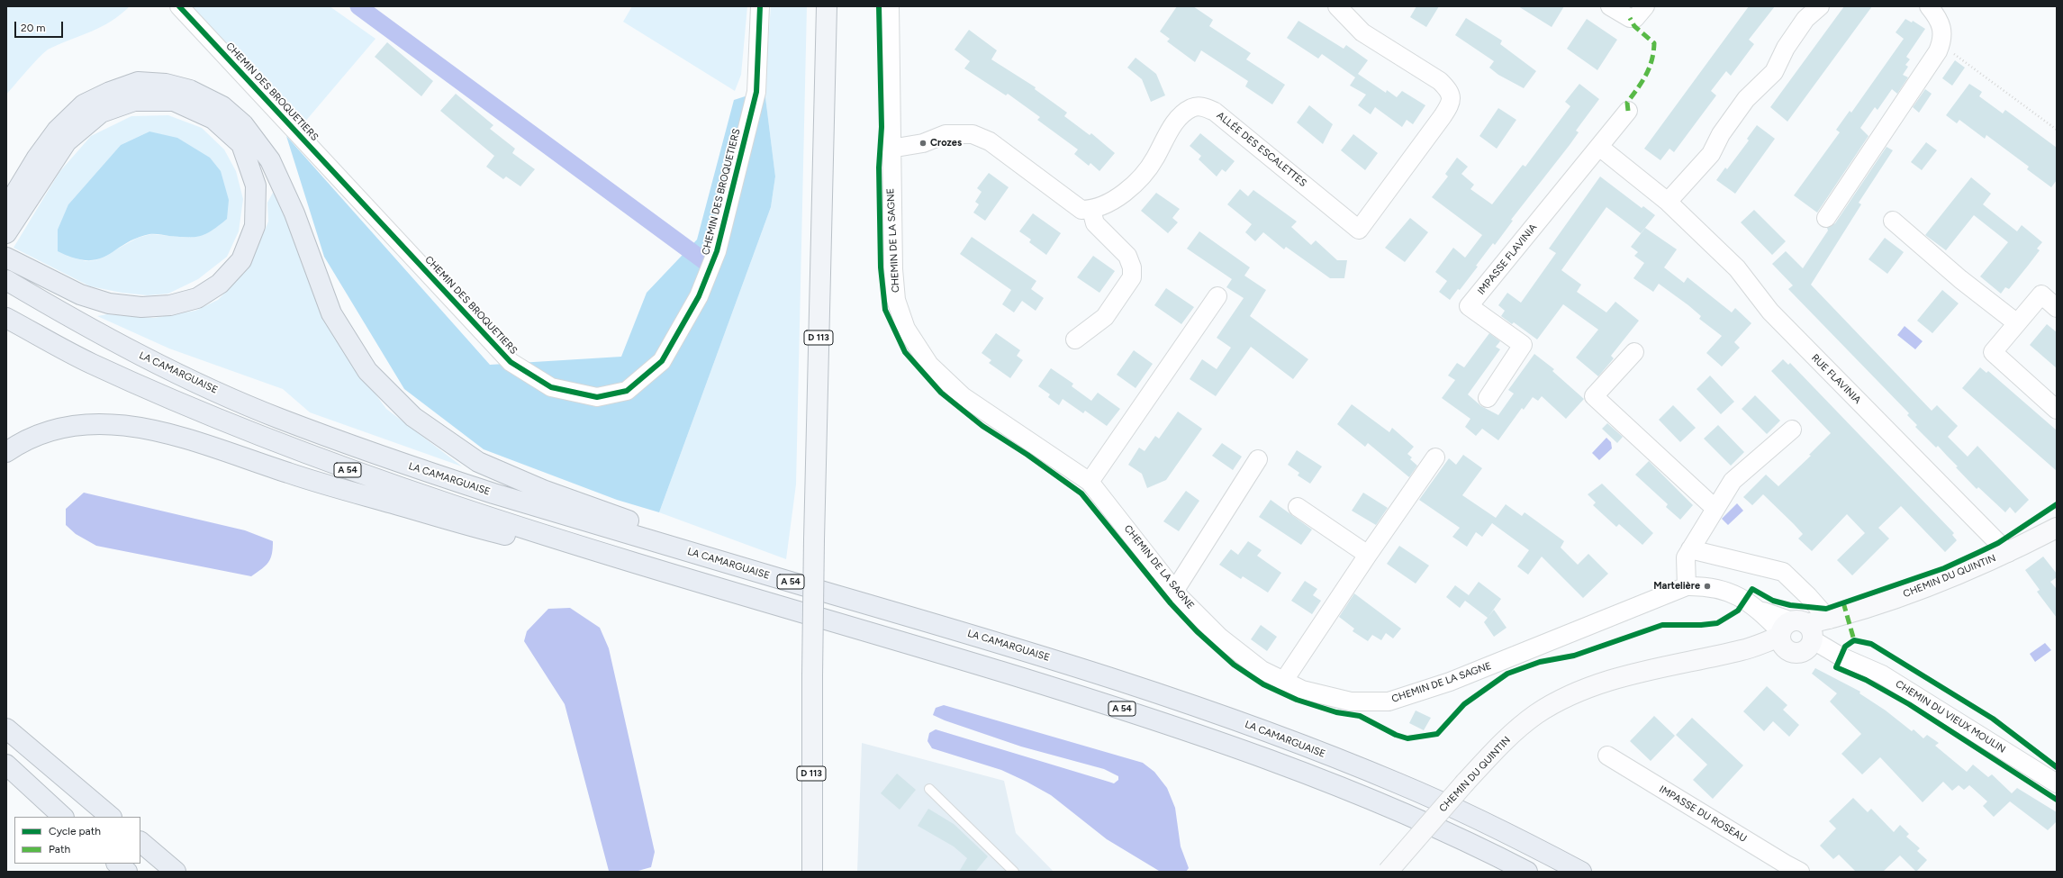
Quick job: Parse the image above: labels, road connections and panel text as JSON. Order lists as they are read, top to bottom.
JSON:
{
  "streets": {
    "highway": ["LA CAMARGUAISE", "A 54"],
    "main road": ["D 113"],
    "street": [
      "CHEMIN DES BROQUETIERS",
      "ALLÉE DES ESCALETTES",
      "CHEMIN DE LA SAGNE",
      "IMPASSE FLAVINIA",
      "RUE FLAVINIA",
      "CHEMIN DU QUINTIN",
      "CHEMIN DU VIEUX MOULIN",
      "IMPASSE DU ROSEAU"
    ]
  },
  "crossings": [
    ["CHEMIN DE LA SAGNE", "CHEMIN DU QUINTIN"],
    ["CHEMIN DE LA SAGNE", "CHEMIN DU VIEUX MOULIN"],
    ["IMPASSE FLAVINIA", "RUE FLAVINIA"],
    ["RUE FLAVINIA", "CHEMIN DU QUINTIN"],
    ["CHEMIN DU QUINTIN", "CHEMIN DU VIEUX MOULIN"]
  ],
  "places": ["Crozes", "Martelière"],
  "legend": ["Cycle path", "Path"],
  "scale_bar": "20 m"
}
